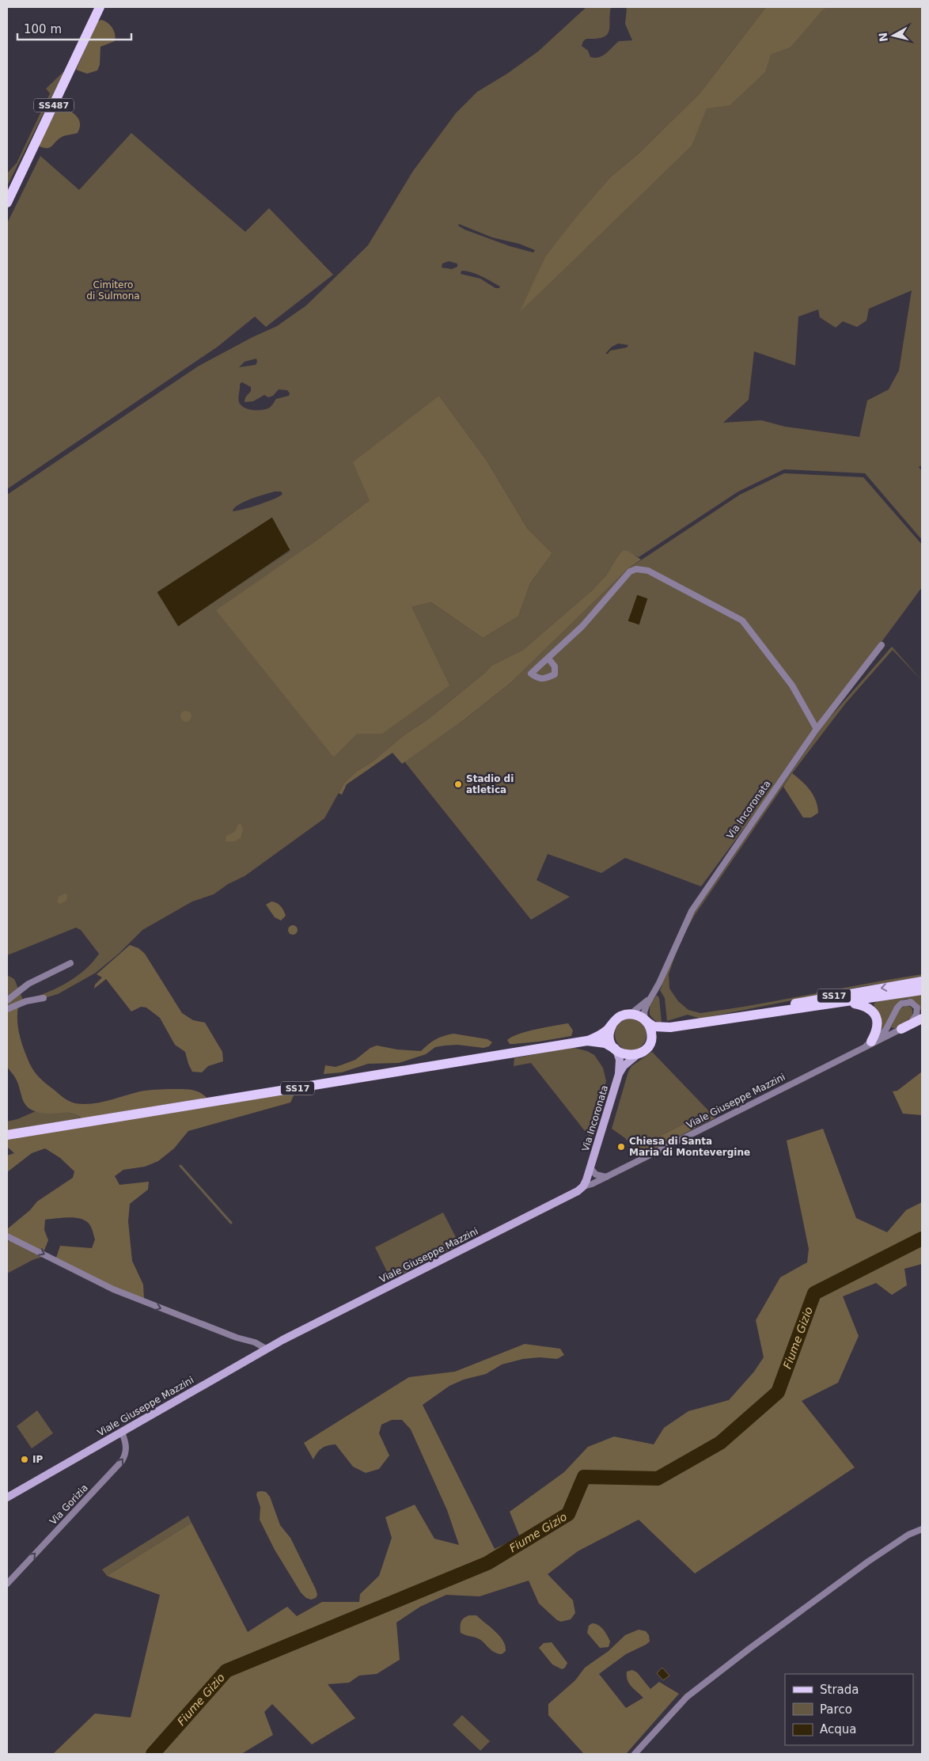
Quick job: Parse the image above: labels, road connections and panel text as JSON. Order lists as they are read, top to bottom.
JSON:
{
  "streets": {
    "main road": [
      "SS487",
      "Via Incoronata",
      "SS17",
      "Viale Giuseppe Mazzini"
    ],
    "street": ["Via Gorizia"]
  },
  "crossings": [
    ["Via Incoronata", "SS17"],
    ["Via Incoronata", "Viale Giuseppe Mazzini"],
    ["Viale Giuseppe Mazzini", "Via Gorizia"]
  ],
  "one_way": ["Via Gorizia"],
  "water": ["Fiume Gizio"],
  "parks": ["Cimitero di Sulmona"],
  "places": ["Stadio di atletica", "Chiesa di Santa Maria di Montevergine", "IP"],
  "legend": ["Strada", "Parco", "Acqua"],
  "scale_bar": "100 m",
  "north": "left"
}
